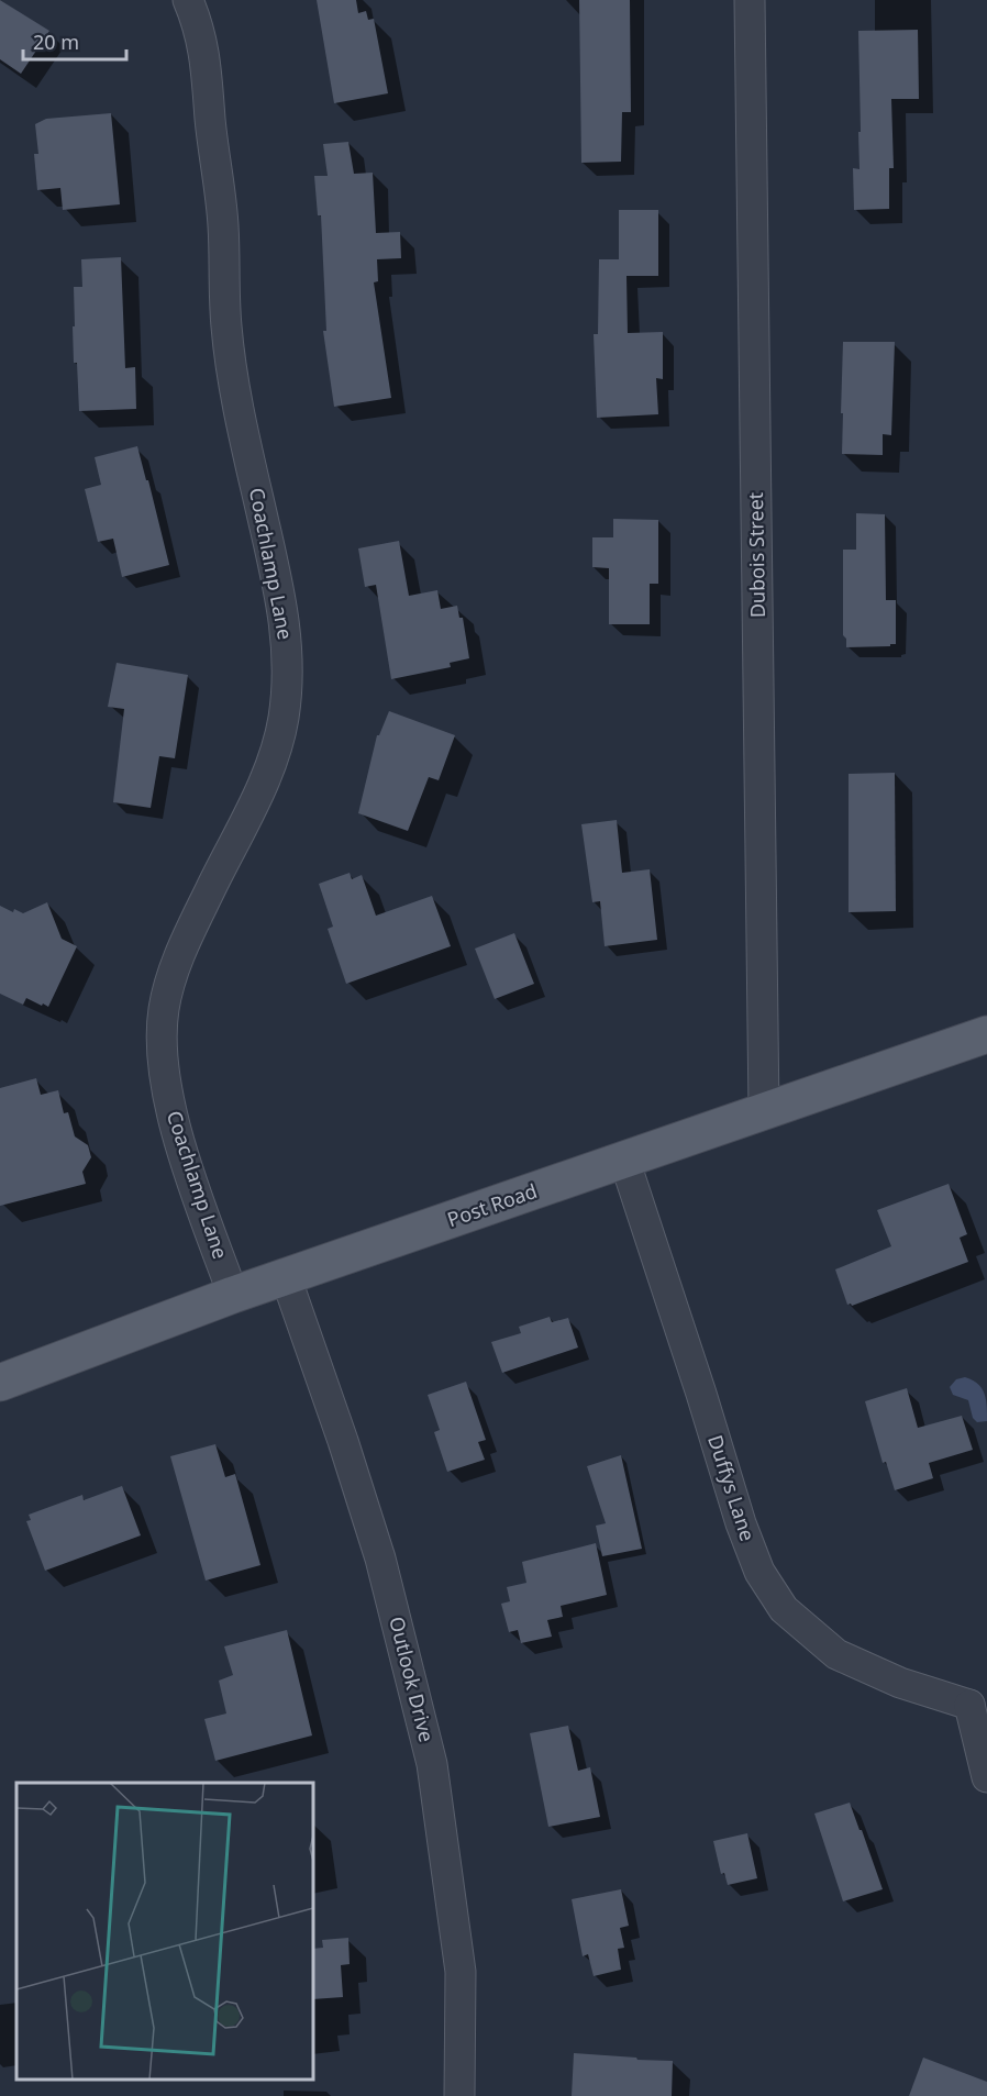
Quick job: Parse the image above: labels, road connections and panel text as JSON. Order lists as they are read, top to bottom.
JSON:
{
  "streets": {
    "main road": ["Post Road"],
    "street": [
      "Dubois Street",
      "Coachlamp Lane",
      "Duffys Lane",
      "Outlook Drive"
    ]
  },
  "crossings": [
    ["Dubois Street", "Post Road"],
    ["Coachlamp Lane", "Post Road"],
    ["Post Road", "Duffys Lane"],
    ["Post Road", "Outlook Drive"]
  ],
  "scale_bar": "20 m"
}
